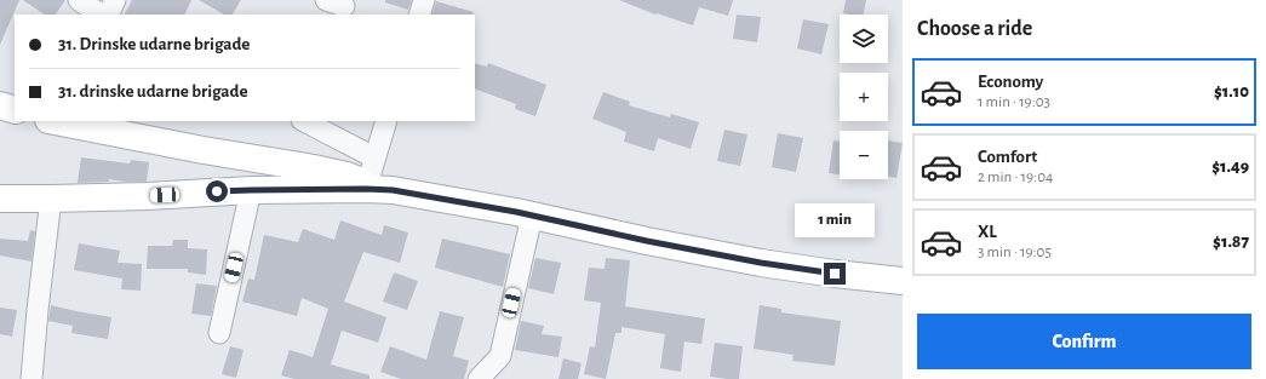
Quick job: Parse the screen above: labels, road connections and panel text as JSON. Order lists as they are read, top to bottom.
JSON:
{
  "page": {
    "heading": "Choose a ride",
    "map_buttons": ["+", "−"],
    "banner": ["31. Drinske udarne brigade", "31. drinske udarne brigade"],
    "list": [
      {
        "name": "Economy",
        "note": "1 min · 19:03",
        "value": "$1.10"
      },
      {
        "name": "Comfort",
        "note": "2 min · 19:04",
        "value": "$1.49"
      },
      {
        "name": "XL",
        "note": "3 min · 19:05",
        "value": "$1.87"
      }
    ],
    "bubble": "1 min",
    "buttons": "Confirm"
  }
}
